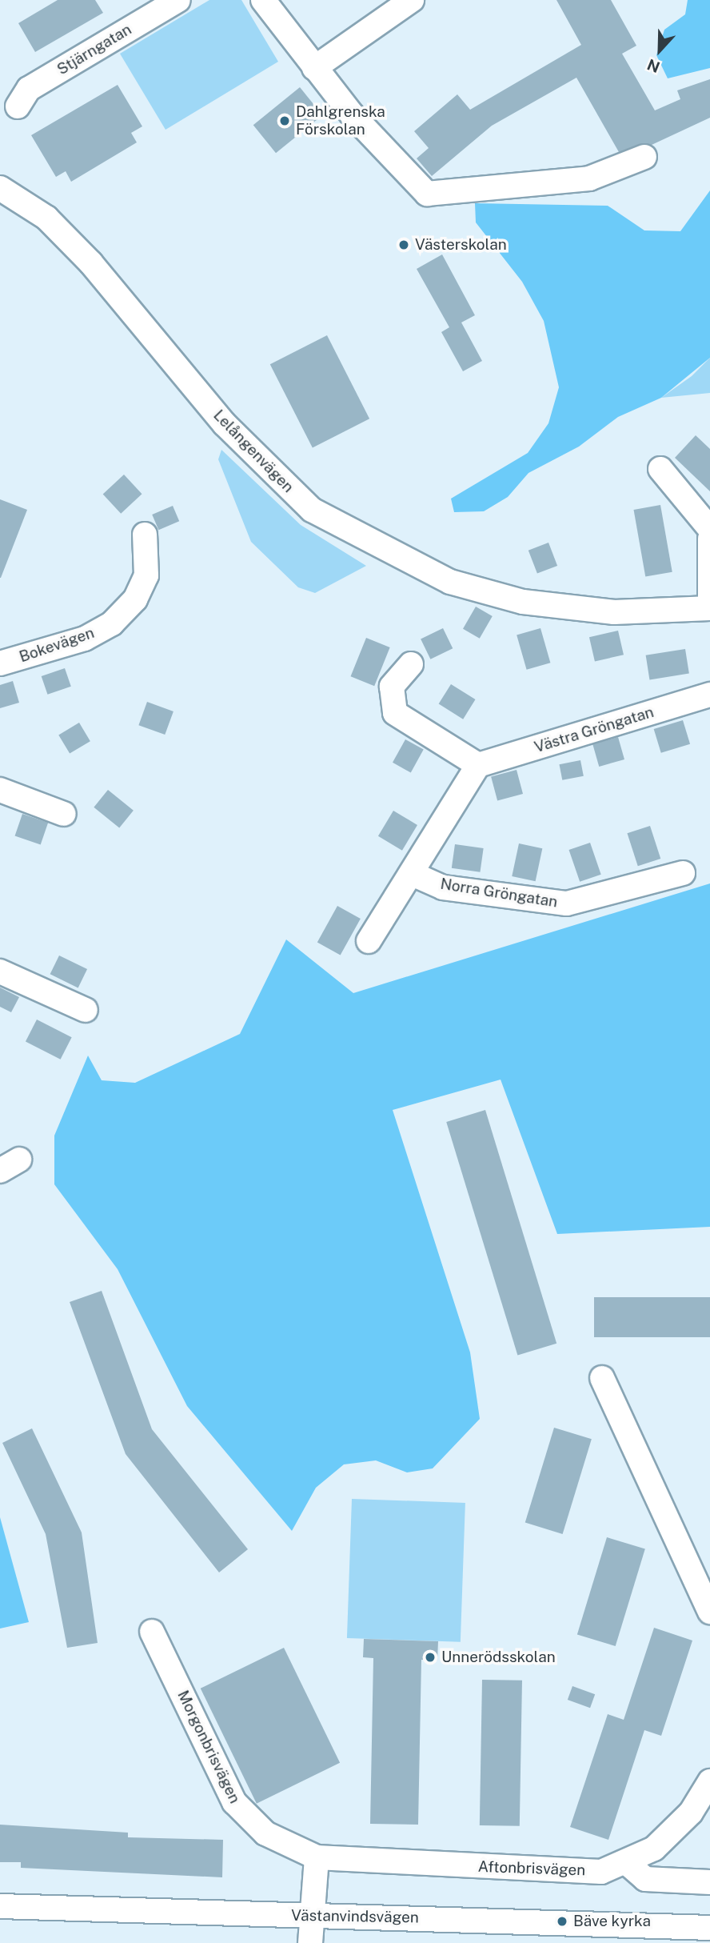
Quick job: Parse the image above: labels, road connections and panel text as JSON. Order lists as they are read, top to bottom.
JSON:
{
  "streets": {
    "street": [
      "Stjärngatan",
      "Lelångenvägen",
      "Bokevägen",
      "Västra Gröngatan",
      "Norra Gröngatan",
      "Morgonbrisvägen",
      "Aftonbrisvägen",
      "Västanvindsvägen"
    ]
  },
  "crossings": [
    ["Morgonbrisvägen", "Aftonbrisvägen"]
  ],
  "places": [
    "Dahlgrenska Förskolan",
    "Västerskolan",
    "Unnerödsskolan",
    "Bäve kyrka"
  ],
  "north": "bottom"
}
